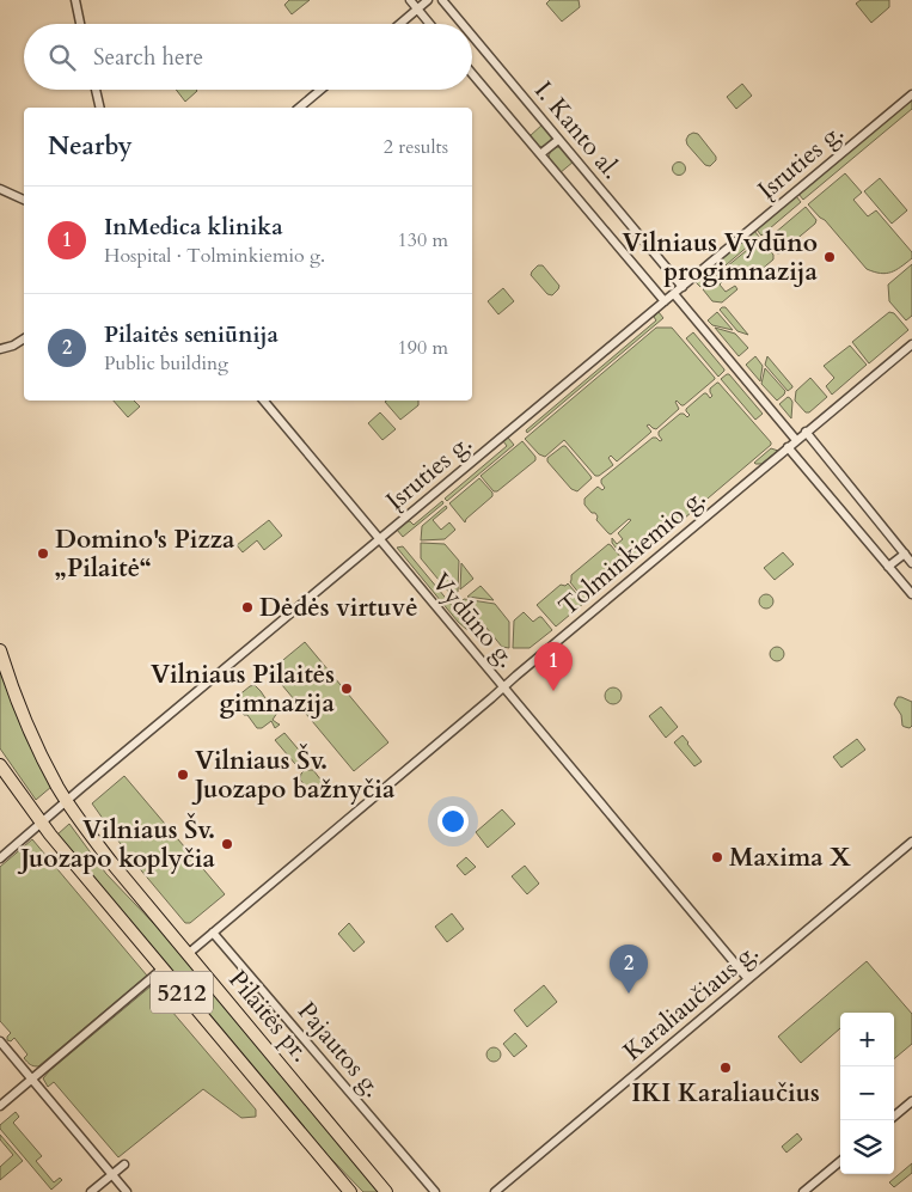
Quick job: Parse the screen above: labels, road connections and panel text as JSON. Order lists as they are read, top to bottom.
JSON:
{
  "streets": {
    "main road": ["5212", "Pilaitės pr."],
    "street": [
      "I. Kanto al.",
      "Įsruties g.",
      "Tolminkiemio g.",
      "Vydūno g.",
      "Karaliaučiaus g.",
      "Pajautos g."
    ]
  },
  "crossings": [
    ["I. Kanto al.", "Įsruties g."],
    ["Įsruties g.", "Vydūno g."],
    ["Įsruties g.", "Pilaitės pr."],
    ["Tolminkiemio g.", "Vydūno g."],
    ["Tolminkiemio g.", "Pilaitės pr."],
    ["Tolminkiemio g.", "Pajautos g."],
    ["Vydūno g.", "Karaliaučiaus g."]
  ],
  "places": [
    "Vilniaus Vydūno progimnazija",
    "Domino's Pizza „Pilaitė“",
    "Dėdės virtuvė",
    "Vilniaus Pilaitės gimnazija",
    "Vilniaus Šv. Juozapo bažnyčia",
    "Vilniaus Šv. Juozapo koplyčia",
    "Maxima X",
    "IKI Karaliaučius"
  ],
  "page": {
    "search": "Search here",
    "heading": ["Nearby", "2 results"],
    "list": [
      {
        "mark": "1",
        "name": "InMedica klinika",
        "note": "Hospital · Tolminkiemio g.",
        "value": "130 m"
      },
      {
        "mark": "2",
        "name": "Pilaitės seniūnija",
        "note": "Public building",
        "value": "190 m"
      }
    ],
    "pins": ["1", "2"],
    "map_buttons": ["+", "−"]
  }
}
